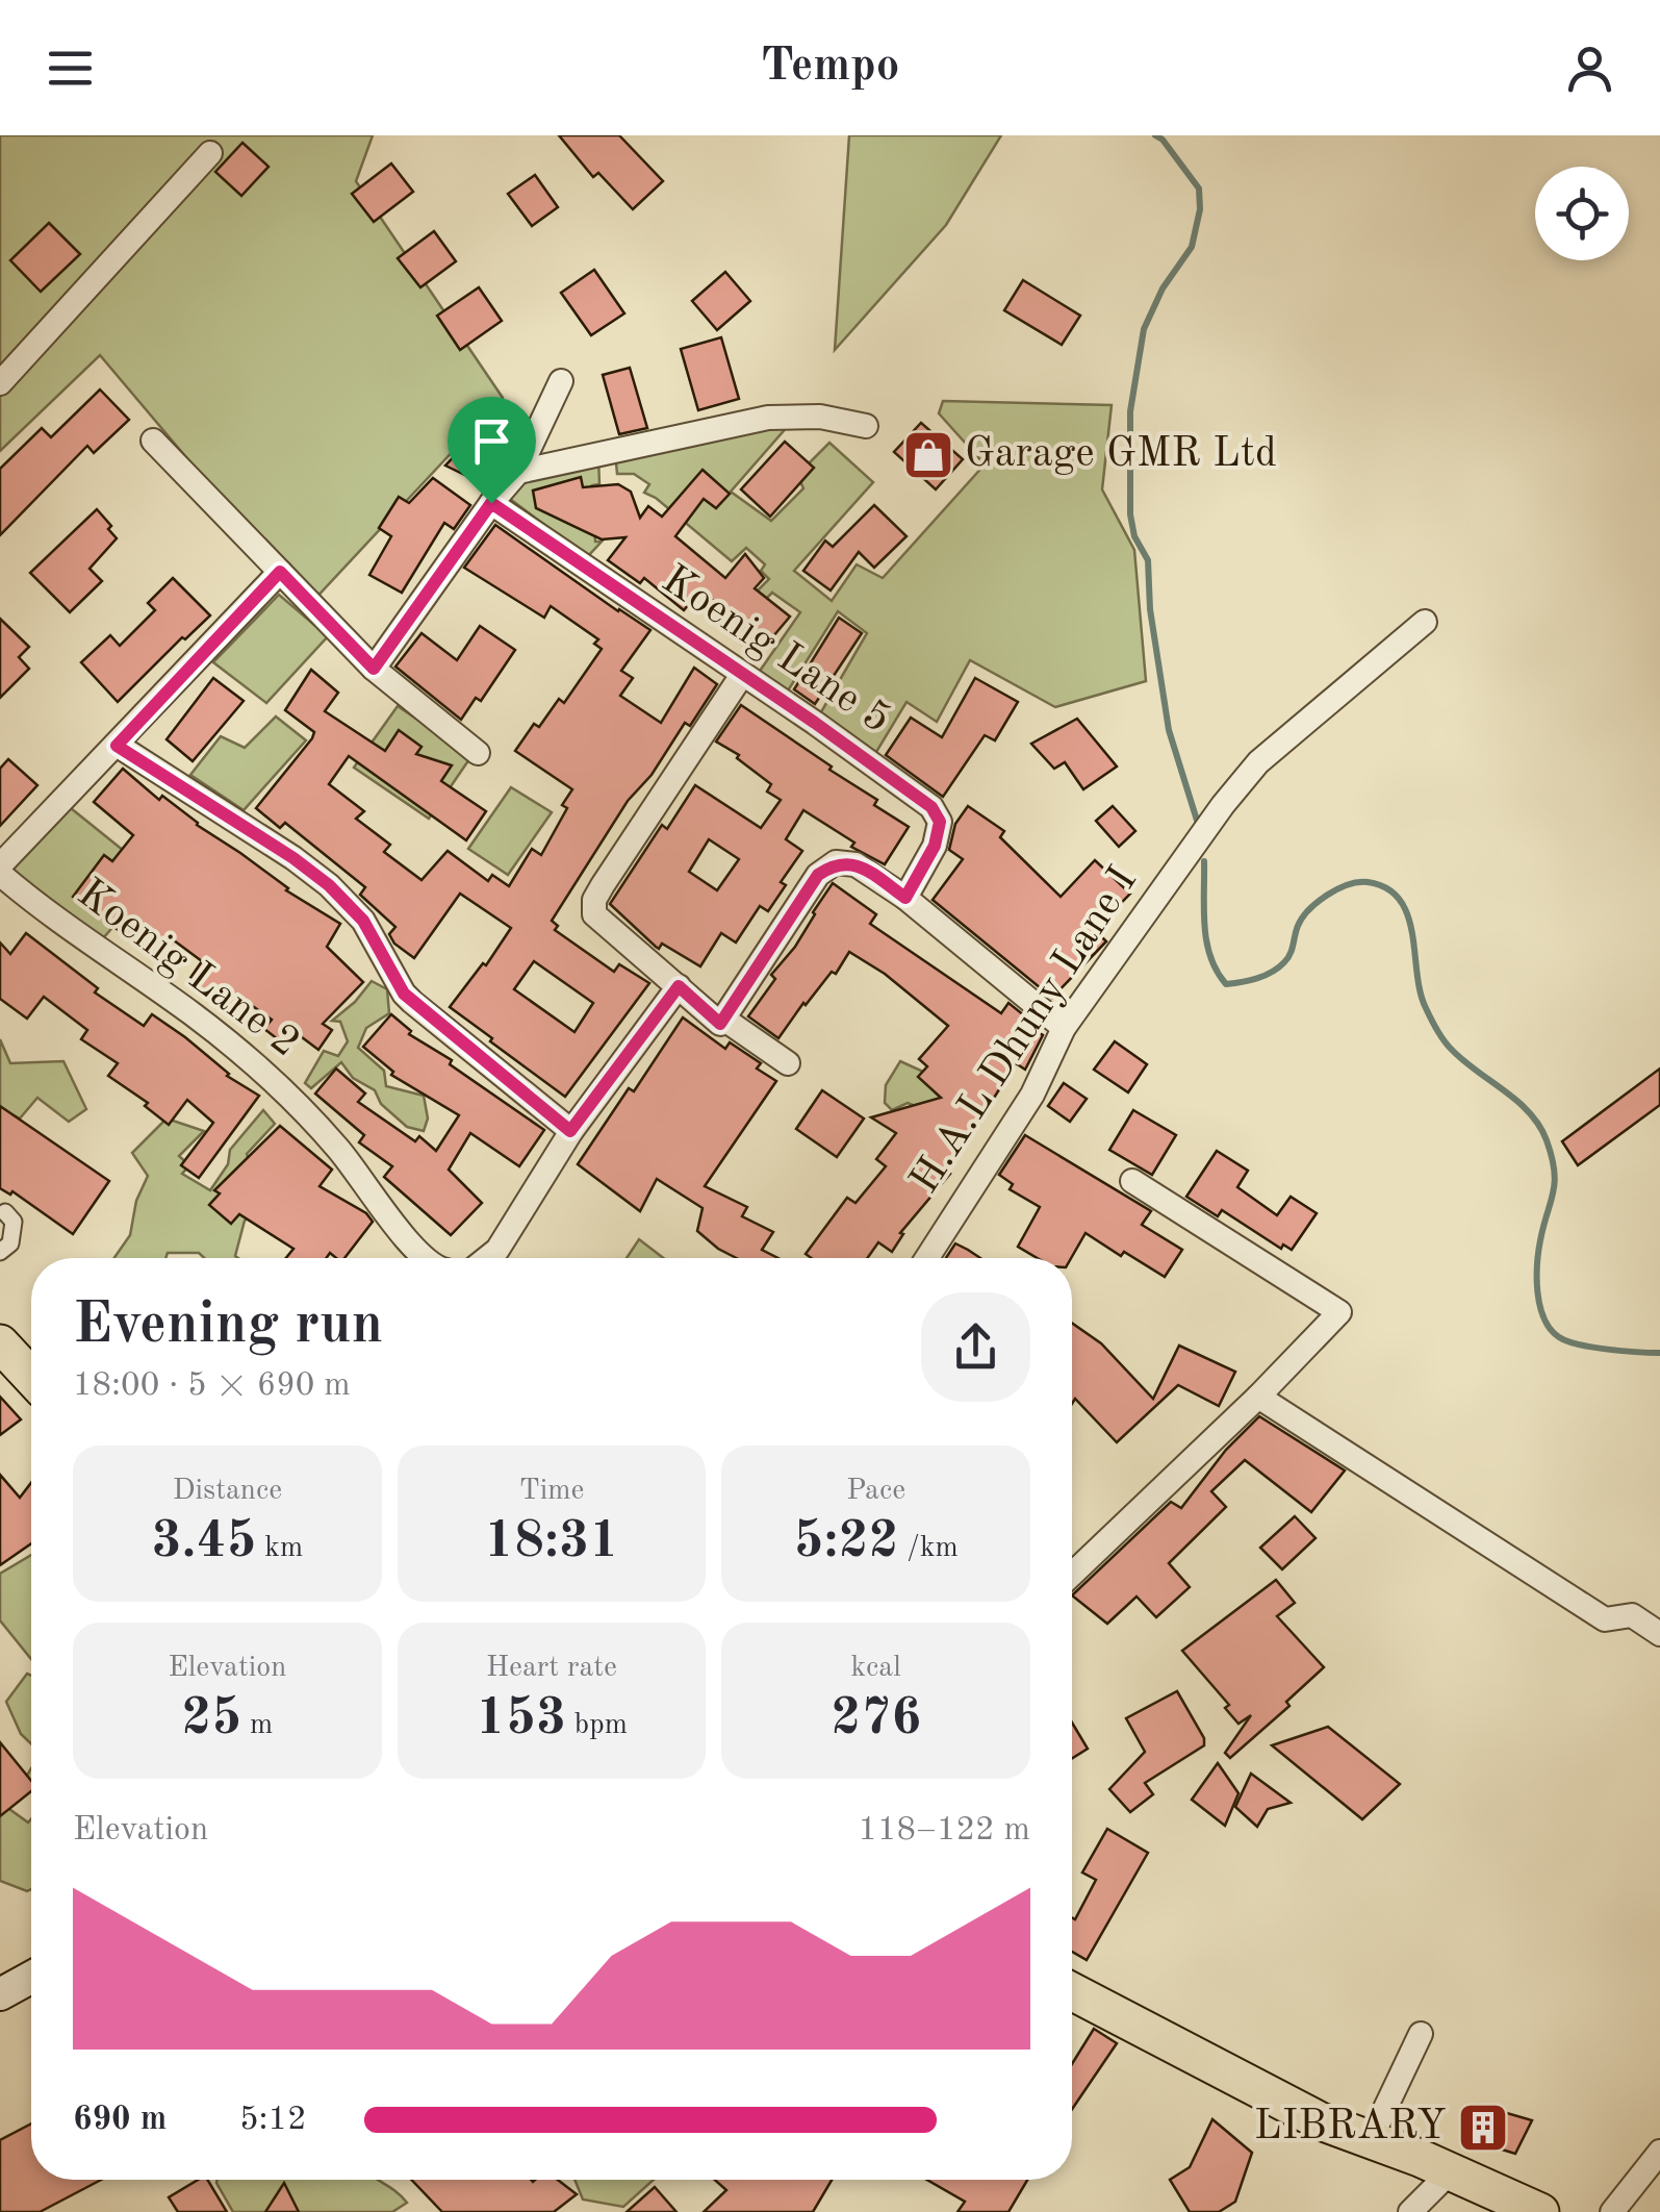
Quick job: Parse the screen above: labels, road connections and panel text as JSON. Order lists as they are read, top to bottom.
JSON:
{
  "streets": {
    "street": ["Koenig Lane 5", "Koenig Lane 2", "H.A.L Dhuny Lane I"]
  },
  "places": {
    "shop": ["Garage GMR Ltd"],
    "building": ["LIBRARY"]
  },
  "page": {
    "header": "Tempo",
    "heading": ["Evening run", "18:00 · 5 × 690 m"],
    "stats": [
      ["Distance", "3.45 km"],
      ["Time", "18:31"],
      ["Pace", "5:22 /km"],
      ["Elevation", "25 m"],
      ["Heart rate", "153 bpm"],
      ["kcal", "276"]
    ],
    "chart": ["Elevation", "118–122 m"],
    "list": [
      {
        "name": "690 m",
        "note": "5:12"
      }
    ]
  }
}
